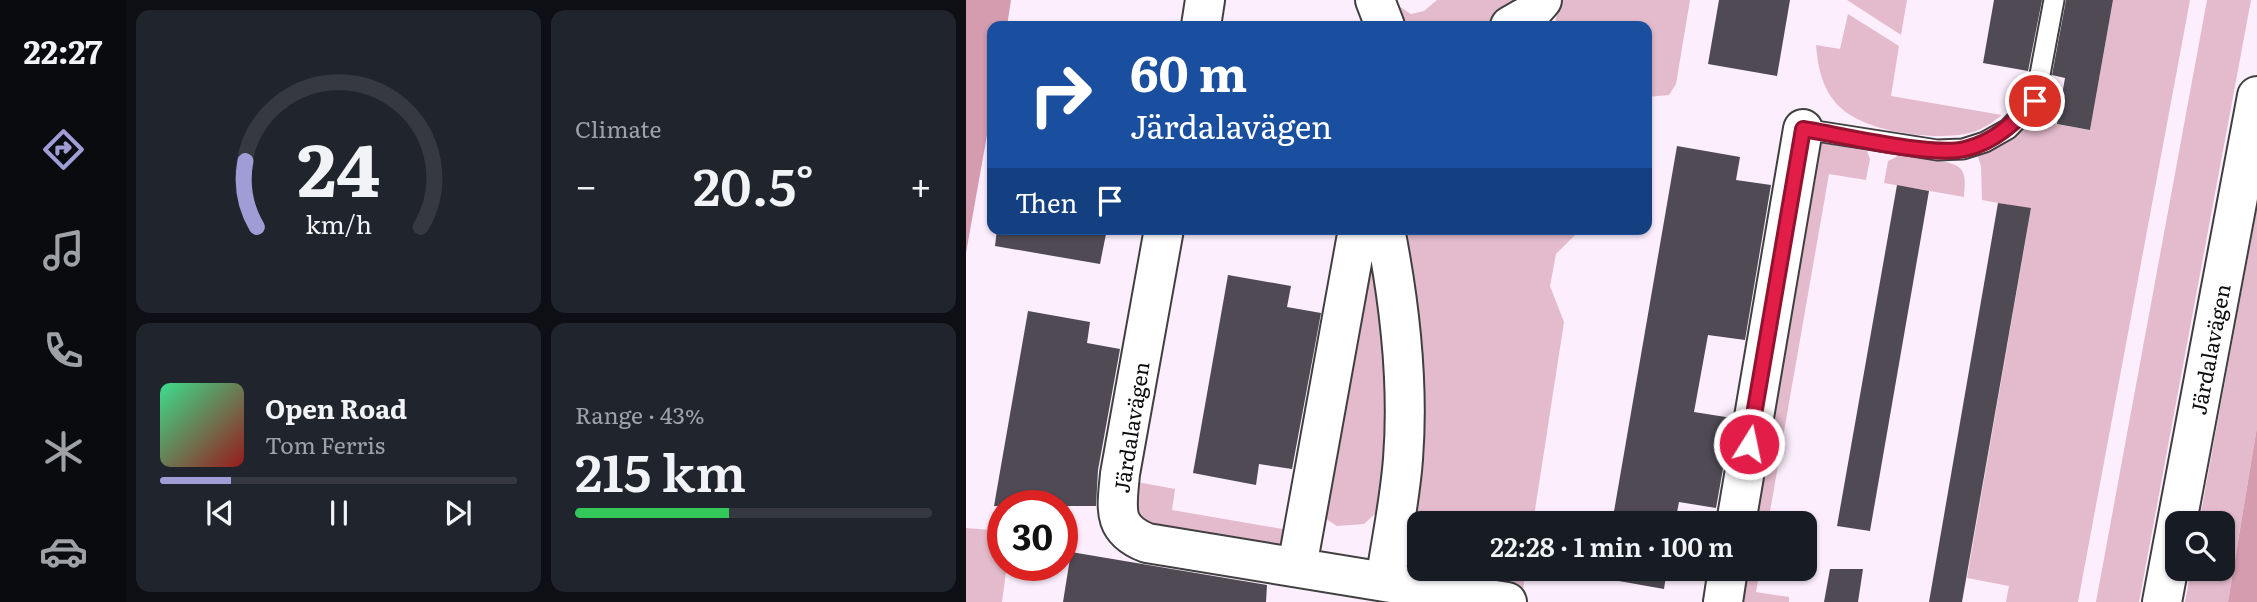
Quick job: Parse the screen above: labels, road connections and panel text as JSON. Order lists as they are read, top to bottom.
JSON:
{
  "streets": {
    "street": ["Järdalavägen"]
  },
  "page": {
    "tabs": "22:27",
    "tile": [
      "Climate",
      ["Range · 43%", "215 km"]
    ],
    "turn": ["60 m", "Järdalavägen"],
    "heat": ["−", "20.5°", "+"],
    "then": "Then",
    "song": ["Open Road", "Tom Ferris"],
    "limit": "30",
    "trip": "22:28 · 1 min · 100 m",
    "gauge": ["24", "km/h"]
  }
}
